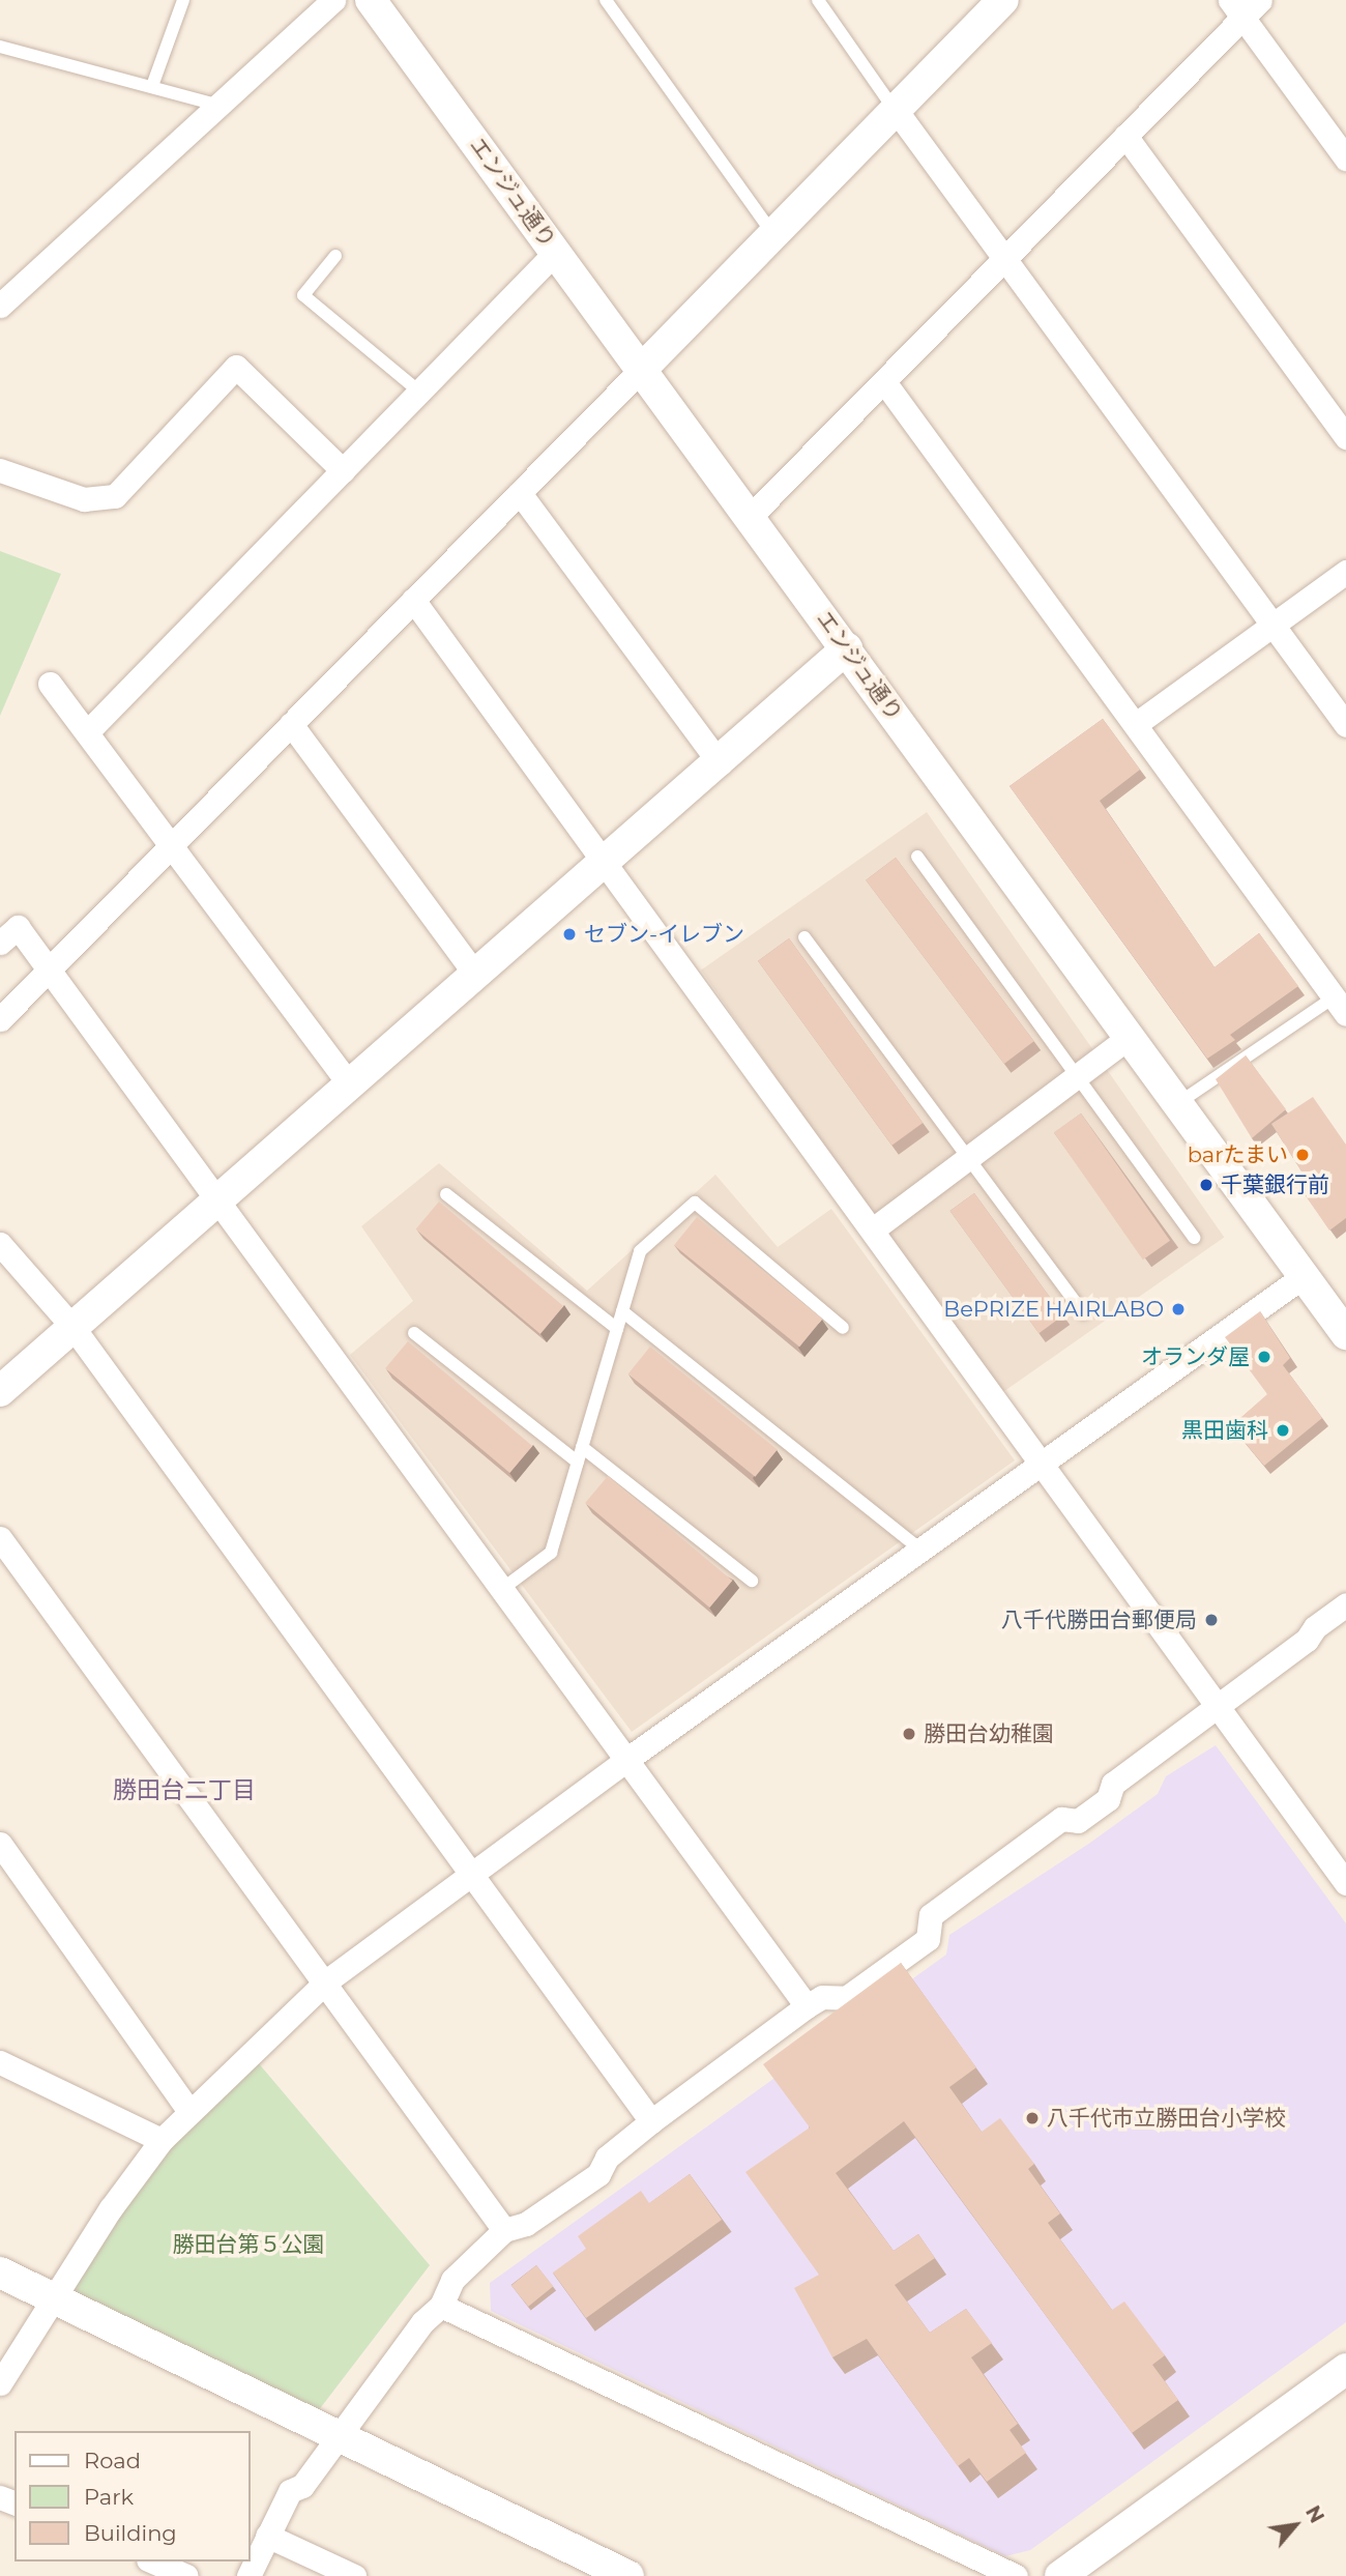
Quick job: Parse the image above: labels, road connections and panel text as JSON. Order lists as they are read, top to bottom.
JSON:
{
  "streets": {
    "street": ["エンジュ通り"]
  },
  "districts": ["勝田台二丁目"],
  "parks": ["勝田台第５公園"],
  "places": [
    "セブン-イレブン",
    "barたまい",
    "千葉銀行前",
    "BePRIZE HAIRLABO",
    "オランダ屋",
    "黒田歯科",
    "八千代勝田台郵便局",
    "勝田台幼稚園",
    "八千代市立勝田台小学校"
  ],
  "legend": ["Road", "Park", "Building"],
  "north": "top right"
}
